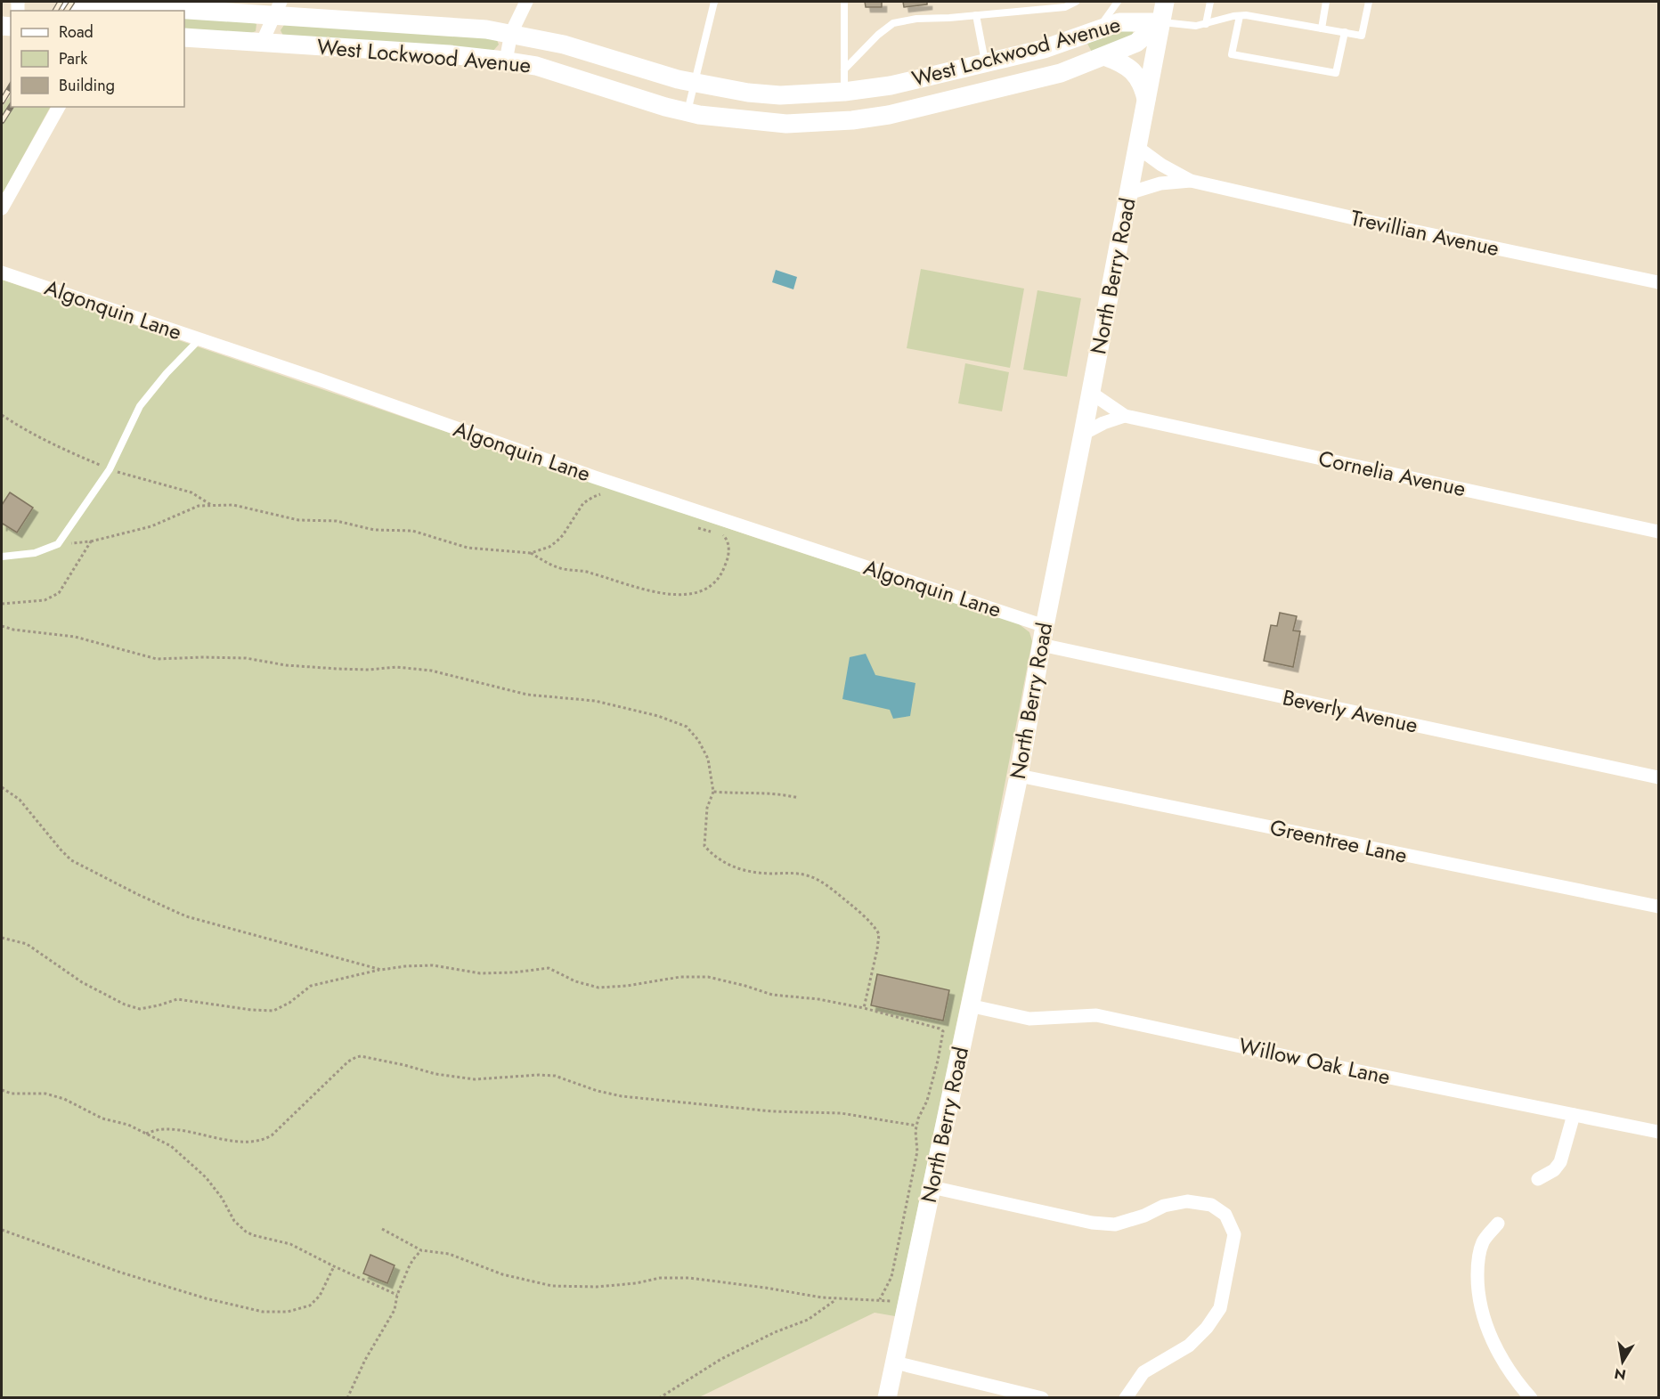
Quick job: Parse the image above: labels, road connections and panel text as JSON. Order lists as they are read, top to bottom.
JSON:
{
  "streets": {
    "main road": ["West Lockwood Avenue", "North Berry Road"],
    "street": [
      "Trevillian Avenue",
      "Algonquin Lane",
      "Cornelia Avenue",
      "Beverly Avenue",
      "Greentree Lane",
      "Willow Oak Lane"
    ]
  },
  "crossings": [
    ["West Lockwood Avenue", "North Berry Road"],
    ["Trevillian Avenue", "North Berry Road"],
    ["North Berry Road", "Algonquin Lane"],
    ["North Berry Road", "Cornelia Avenue"],
    ["North Berry Road", "Beverly Avenue"],
    ["North Berry Road", "Greentree Lane"],
    ["North Berry Road", "Willow Oak Lane"]
  ],
  "legend": ["Road", "Park", "Building"],
  "north": "bottom"
}
